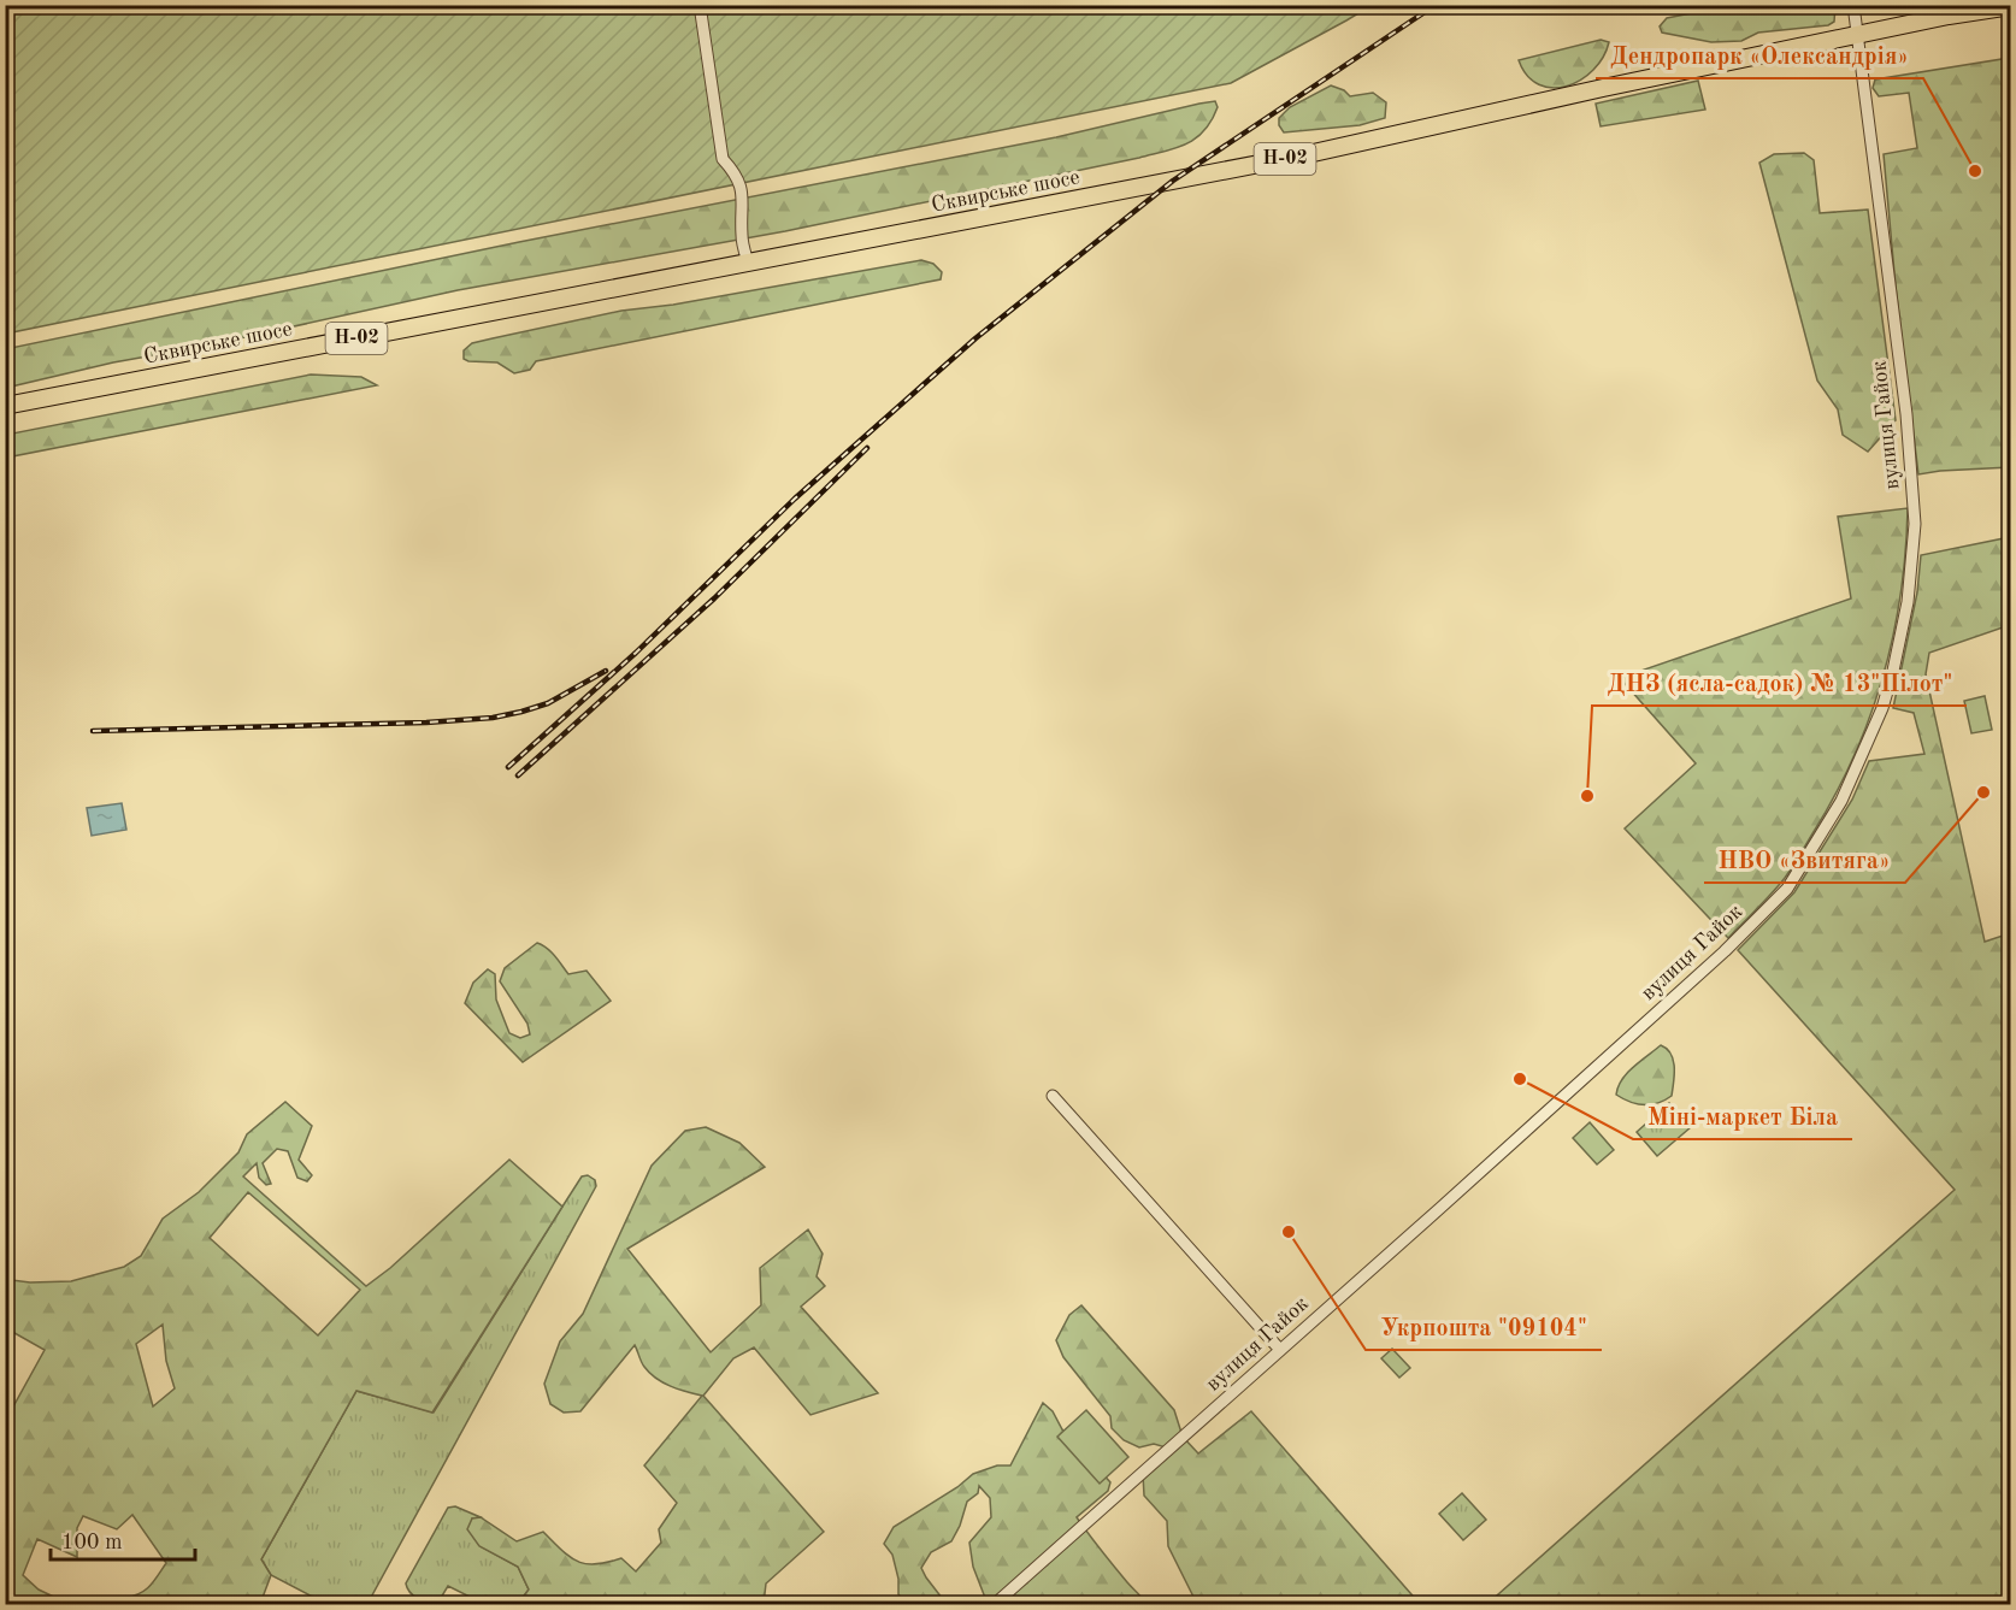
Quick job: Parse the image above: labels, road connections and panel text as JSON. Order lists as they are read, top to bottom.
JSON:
{
  "streets": {
    "main road": ["Н-02", "Сквирське шосе"],
    "street": ["вулиця Гайок"]
  },
  "crossings": [
    ["Сквирське шосе", "вулиця Гайок"]
  ],
  "places": [
    "Дендропарк «Олександрія»",
    "НВО «Звитяга»",
    "ДНЗ (ясла-садок) № 13\"Пілот\"",
    "Міні-маркет Біла",
    "Укрпошта \"09104\""
  ],
  "scale_bar": "100 m"
}
